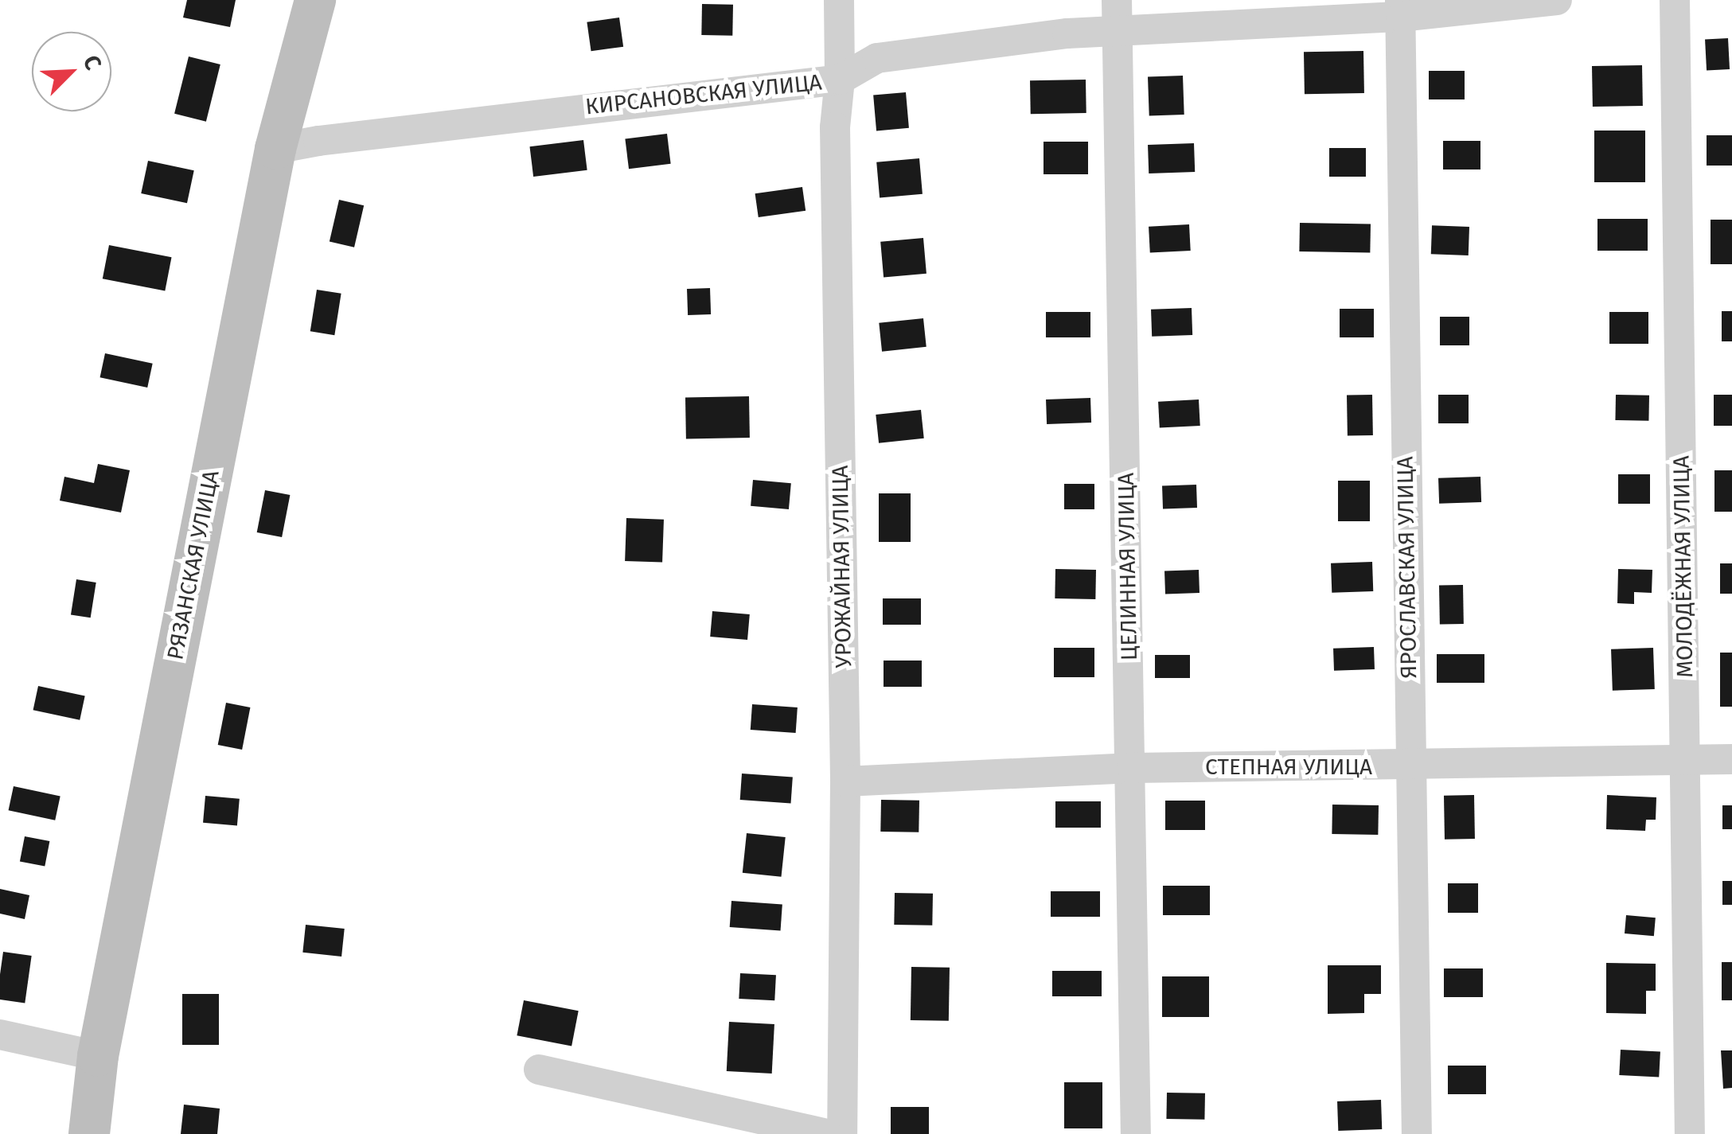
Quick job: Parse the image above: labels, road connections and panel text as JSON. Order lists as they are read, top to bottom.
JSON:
{
  "streets": {
    "main road": ["РЯЗАНСКАЯ УЛИЦА"],
    "street": [
      "КИРСАНОВСКАЯ УЛИЦА",
      "УРОЖАЙНАЯ УЛИЦА",
      "ЦЕЛИННАЯ УЛИЦА",
      "МОЛОДЁЖНАЯ УЛИЦА",
      "ЯРОСЛАВСКАЯ УЛИЦА",
      "СТЕПНАЯ УЛИЦА"
    ]
  },
  "crossings": [
    ["КИРСАНОВСКАЯ УЛИЦА", "РЯЗАНСКАЯ УЛИЦА"],
    ["КИРСАНОВСКАЯ УЛИЦА", "УРОЖАЙНАЯ УЛИЦА"],
    ["КИРСАНОВСКАЯ УЛИЦА", "ЦЕЛИННАЯ УЛИЦА"],
    ["КИРСАНОВСКАЯ УЛИЦА", "ЯРОСЛАВСКАЯ УЛИЦА"],
    ["УРОЖАЙНАЯ УЛИЦА", "СТЕПНАЯ УЛИЦА"],
    ["ЦЕЛИННАЯ УЛИЦА", "СТЕПНАЯ УЛИЦА"],
    ["МОЛОДЁЖНАЯ УЛИЦА", "СТЕПНАЯ УЛИЦА"],
    ["ЯРОСЛАВСКАЯ УЛИЦА", "СТЕПНАЯ УЛИЦА"]
  ],
  "north": "top right"
}
